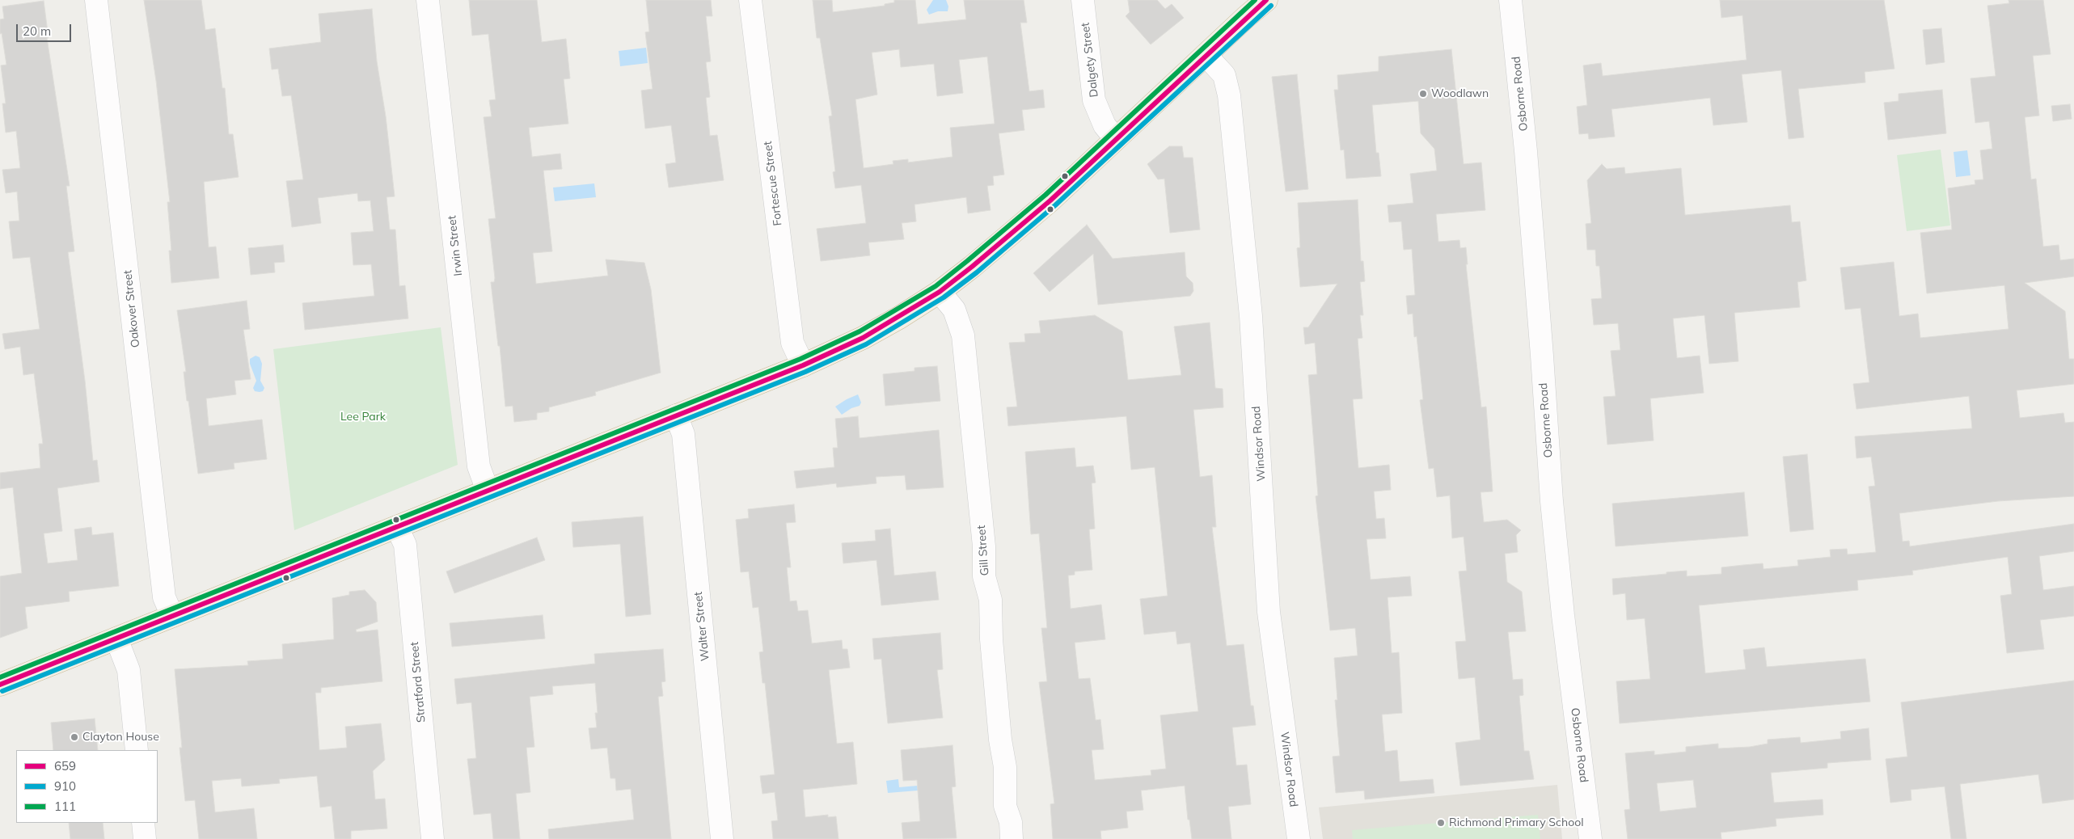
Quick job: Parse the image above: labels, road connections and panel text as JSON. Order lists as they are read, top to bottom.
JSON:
{
  "streets": {
    "street": [
      "Dalgety Street",
      "Osborne Road",
      "Fortescue Street",
      "Irwin Street",
      "Oakover Street",
      "Windsor Road",
      "Gill Street",
      "Walter Street",
      "Stratford Street"
    ]
  },
  "parks": ["Lee Park"],
  "places": ["Woodlawn", "Clayton House", "Richmond Primary School"],
  "lines": ["transit line 659", "transit line 111", "transit line 910"],
  "legend": ["659", "910", "111"],
  "scale_bar": "20 m"
}
